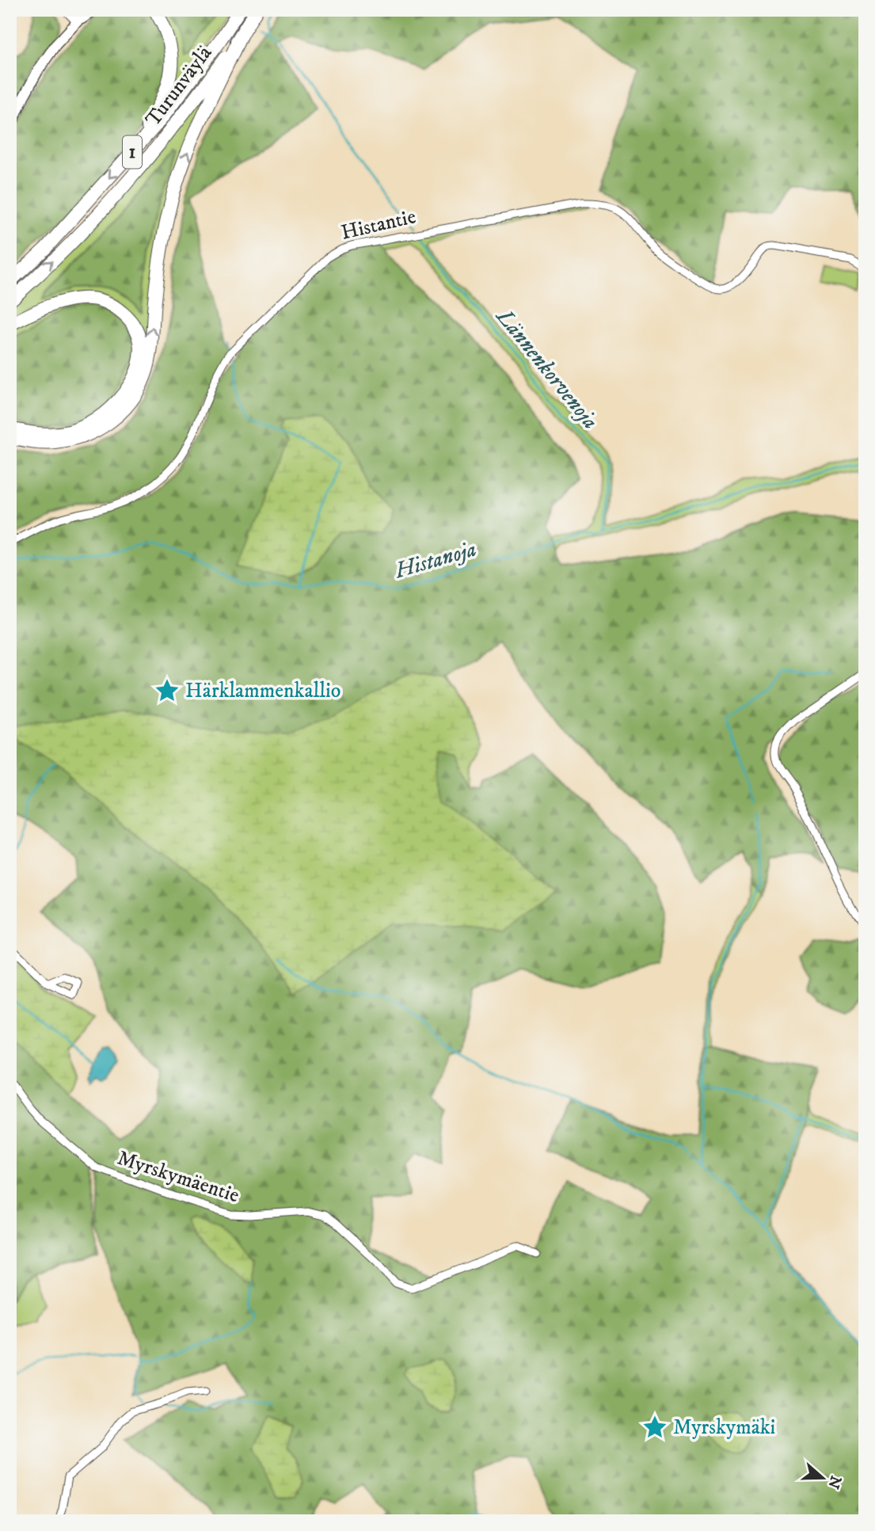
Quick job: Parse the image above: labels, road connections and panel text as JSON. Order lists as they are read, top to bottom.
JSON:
{
  "streets": {
    "highway": ["Turunväylä", "1"],
    "street": ["Histantie", "Myrskymäentie"]
  },
  "water": ["Lännenkorvenoja", "Histanoja"],
  "places": {
    "place": ["Härklammenkallio", "Myrskymäki"]
  },
  "north": "right"
}
